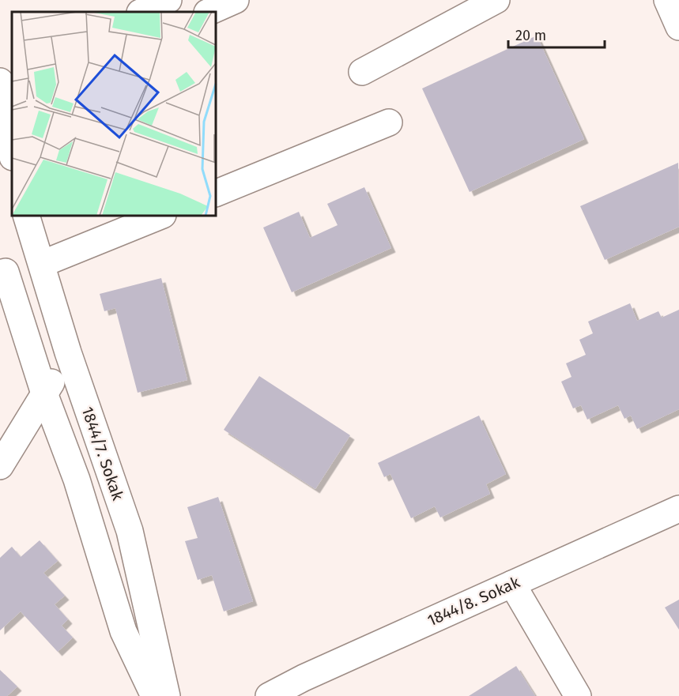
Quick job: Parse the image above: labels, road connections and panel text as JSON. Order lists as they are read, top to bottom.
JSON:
{
  "streets": {
    "street": ["1844/7. Sokak", "1844/8. Sokak"]
  },
  "scale_bar": "20 m"
}
